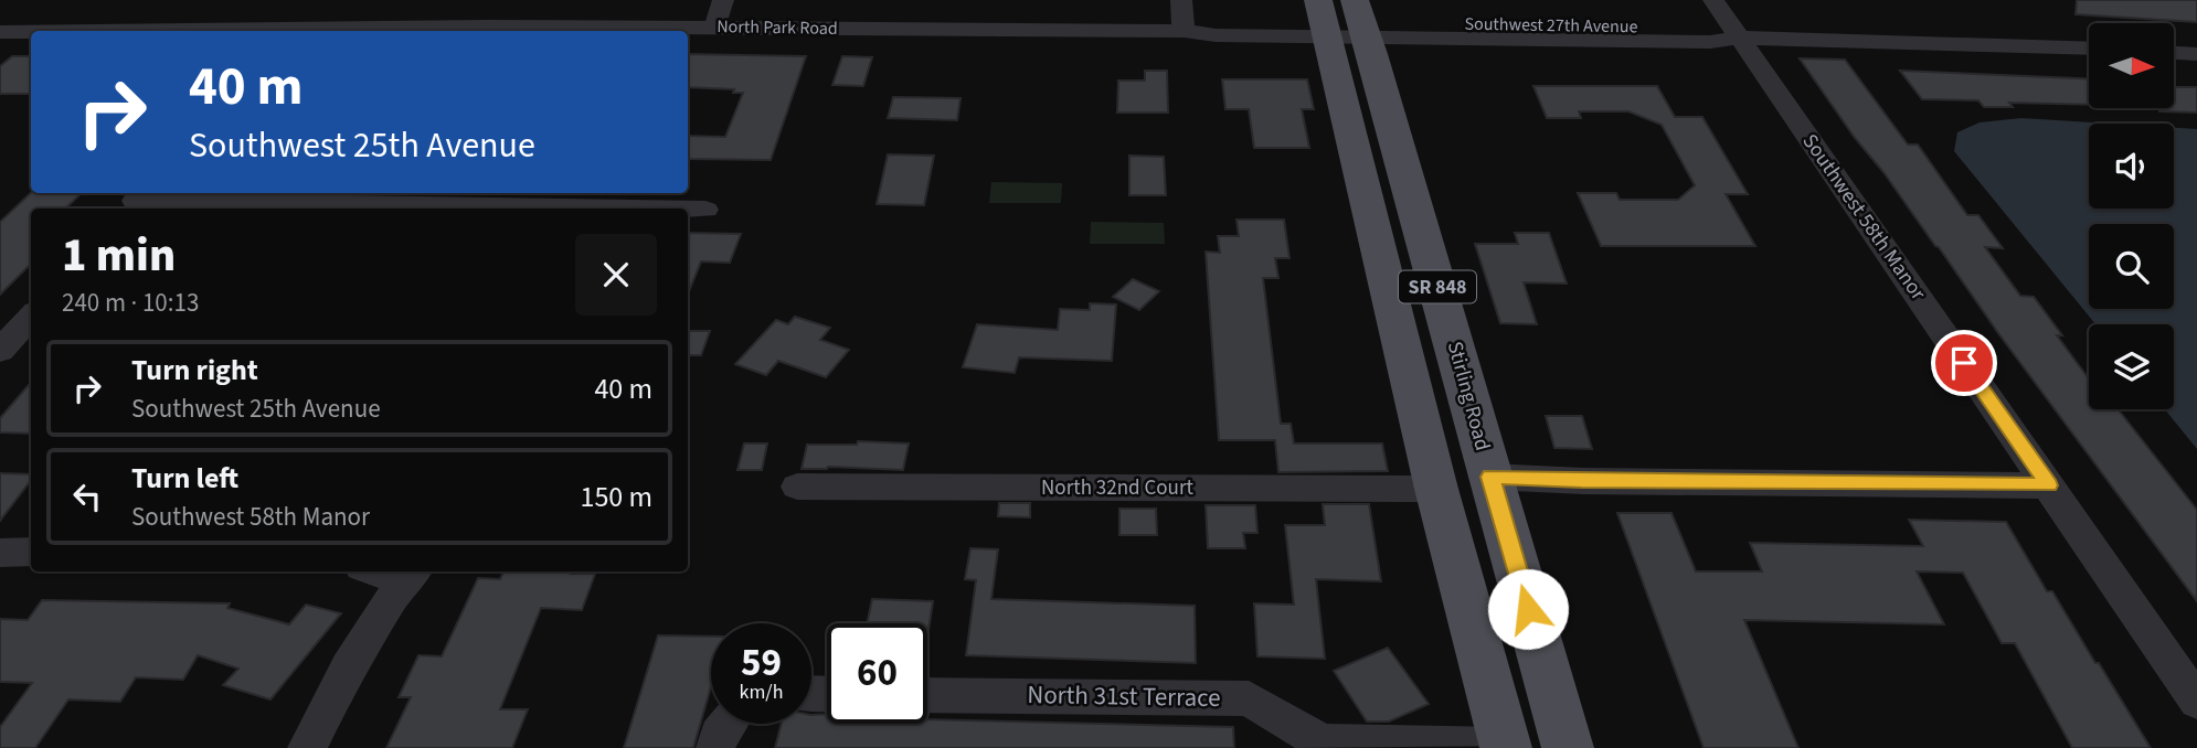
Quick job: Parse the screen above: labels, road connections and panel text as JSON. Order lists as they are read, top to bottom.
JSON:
{
  "streets": {
    "main road": ["SR 848", "Stirling Road"],
    "street": [
      "Southwest 27th Avenue",
      "North Park Road",
      "Southwest 58th Manor",
      "North 32nd Court",
      "North 31st Terrace"
    ]
  },
  "crossings": [
    ["Southwest 27th Avenue", "North Park Road"],
    ["Southwest 27th Avenue", "Southwest 58th Manor"],
    ["Southwest 27th Avenue", "SR 848"],
    ["Southwest 27th Avenue", "Stirling Road"],
    ["North Park Road", "SR 848"],
    ["North Park Road", "Stirling Road"],
    ["SR 848", "Stirling Road"],
    ["SR 848", "North 32nd Court"],
    ["SR 848", "North 31st Terrace"]
  ],
  "north": "right",
  "page": {
    "turn": ["40 m", "Southwest 25th Avenue"],
    "heading": ["1 min", "240 m · 10:13"],
    "list": [
      {
        "name": "Turn right",
        "note": "Southwest 25th Avenue",
        "value": "40 m"
      },
      {
        "name": "Turn left",
        "note": "Southwest 58th Manor",
        "value": "150 m"
      }
    ],
    "speed": "59 km/h",
    "limit": "60"
  }
}
